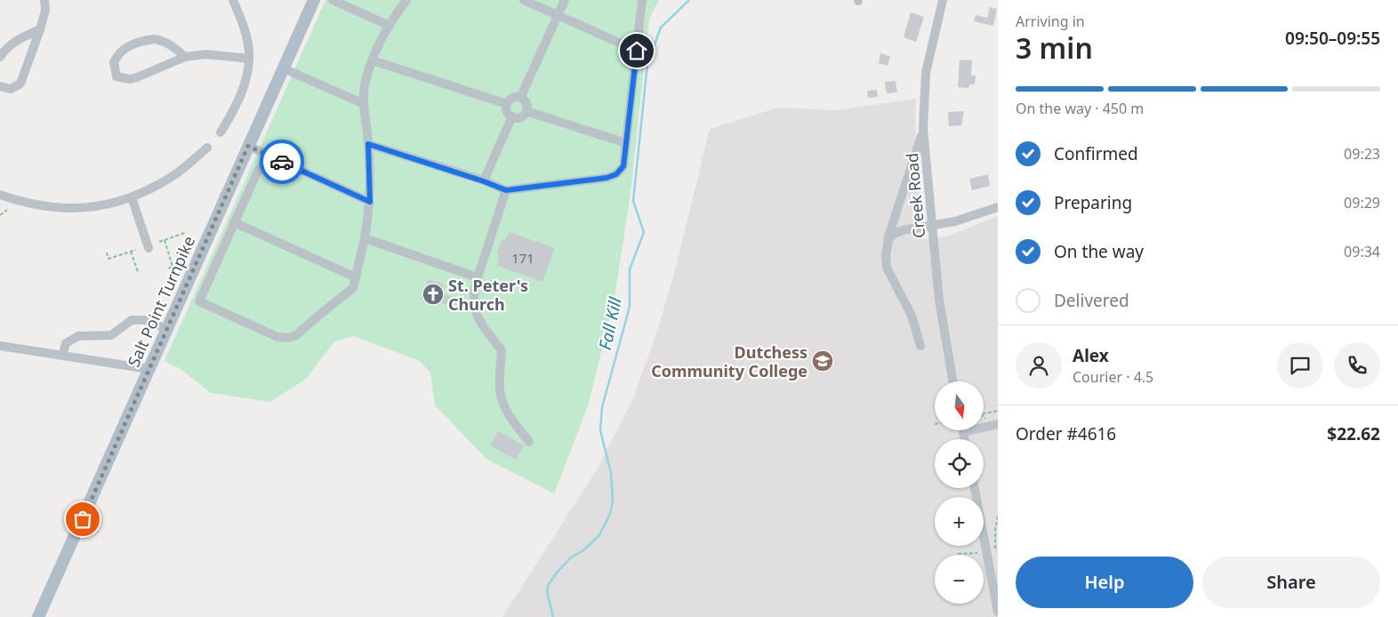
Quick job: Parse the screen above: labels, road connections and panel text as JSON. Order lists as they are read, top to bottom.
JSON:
{
  "streets": {
    "main road": ["Salt Point Turnpike"],
    "street": ["Creek Road"]
  },
  "water": ["Fall Kill"],
  "places": {
    "church": ["St. Peter's Church"],
    "school or university": ["Dutchess Community College"]
  },
  "house_numbers": ["171"],
  "north": "bottom",
  "page": {
    "heading": ["3 min", "Arriving in", "09:50–09:55"],
    "panel": [
      "Alex",
      "Courier · 4.5",
      "Order #4616",
      "$22.62"
    ],
    "bar": "On the way · 450 m",
    "list": [
      ["Confirmed", "09:23"],
      ["Preparing", "09:29"],
      ["On the way", "09:34"],
      "Delivered"
    ],
    "map_buttons": ["+", "−"],
    "buttons": ["Help", "Share"]
  }
}
